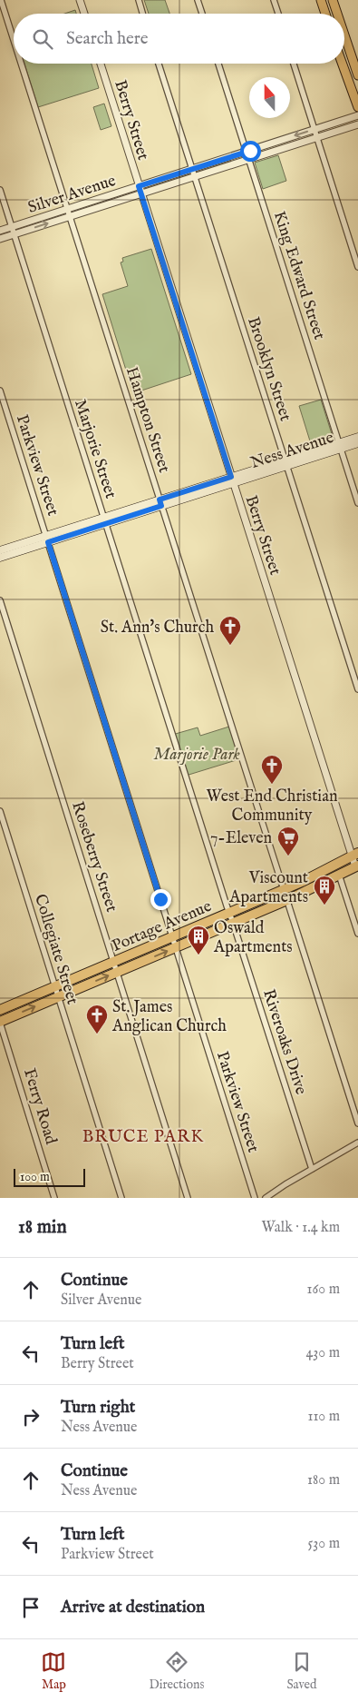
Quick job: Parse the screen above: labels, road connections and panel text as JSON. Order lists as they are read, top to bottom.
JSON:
{
  "streets": {
    "highway": ["Portage Avenue"],
    "main road": ["Ness Avenue"],
    "street": [
      "Berry Street",
      "Silver Avenue",
      "King Edward Street",
      "Brooklyn Street",
      "Hampton Street",
      "Marjorie Street",
      "Parkview Street",
      "Roseberry Street",
      "Collegiate Street",
      "Riveroaks Drive",
      "Ferry Road"
    ]
  },
  "crossings": [
    ["Berry Street", "Silver Avenue"],
    ["Berry Street", "Ness Avenue"],
    ["Berry Street", "Portage Avenue"],
    ["Silver Avenue", "King Edward Street"],
    ["Silver Avenue", "Brooklyn Street"],
    ["Silver Avenue", "Hampton Street"],
    ["Silver Avenue", "Marjorie Street"],
    ["King Edward Street", "Ness Avenue"],
    ["Brooklyn Street", "Ness Avenue"],
    ["Hampton Street", "Ness Avenue"],
    ["Hampton Street", "Portage Avenue"],
    ["Marjorie Street", "Ness Avenue"],
    ["Marjorie Street", "Portage Avenue"],
    ["Marjorie Street", "Riveroaks Drive"],
    ["Ness Avenue", "Parkview Street"],
    ["Parkview Street", "Portage Avenue"],
    ["Roseberry Street", "Portage Avenue"],
    ["Portage Avenue", "Collegiate Street"],
    ["Portage Avenue", "Riveroaks Drive"],
    ["Portage Avenue", "Ferry Road"]
  ],
  "districts": ["BRUCE PARK"],
  "parks": ["Marjorie Park"],
  "places": {
    "church": ["St. Ann's Church", "West End Christian Community", "St. James Anglican Church"],
    "supermarket": ["7-Eleven"],
    "building": ["Viscount Apartments", "Oswald Apartments"]
  },
  "scale_bar": "100 m",
  "north": "top",
  "page": {
    "search": "Search here",
    "scale": "100 m",
    "heading": ["18 min", "Walk · 1.4 km"],
    "list": [
      ["Continue", "Silver Avenue", "160 m"],
      ["Turn left", "Berry Street", "430 m"],
      ["Turn right", "Ness Avenue", "110 m"],
      ["Continue", "Ness Avenue", "180 m"],
      ["Turn left", "Parkview Street", "530 m"],
      "Arrive at destination"
    ],
    "nav": ["Map", "Directions", "Saved"]
  }
}
